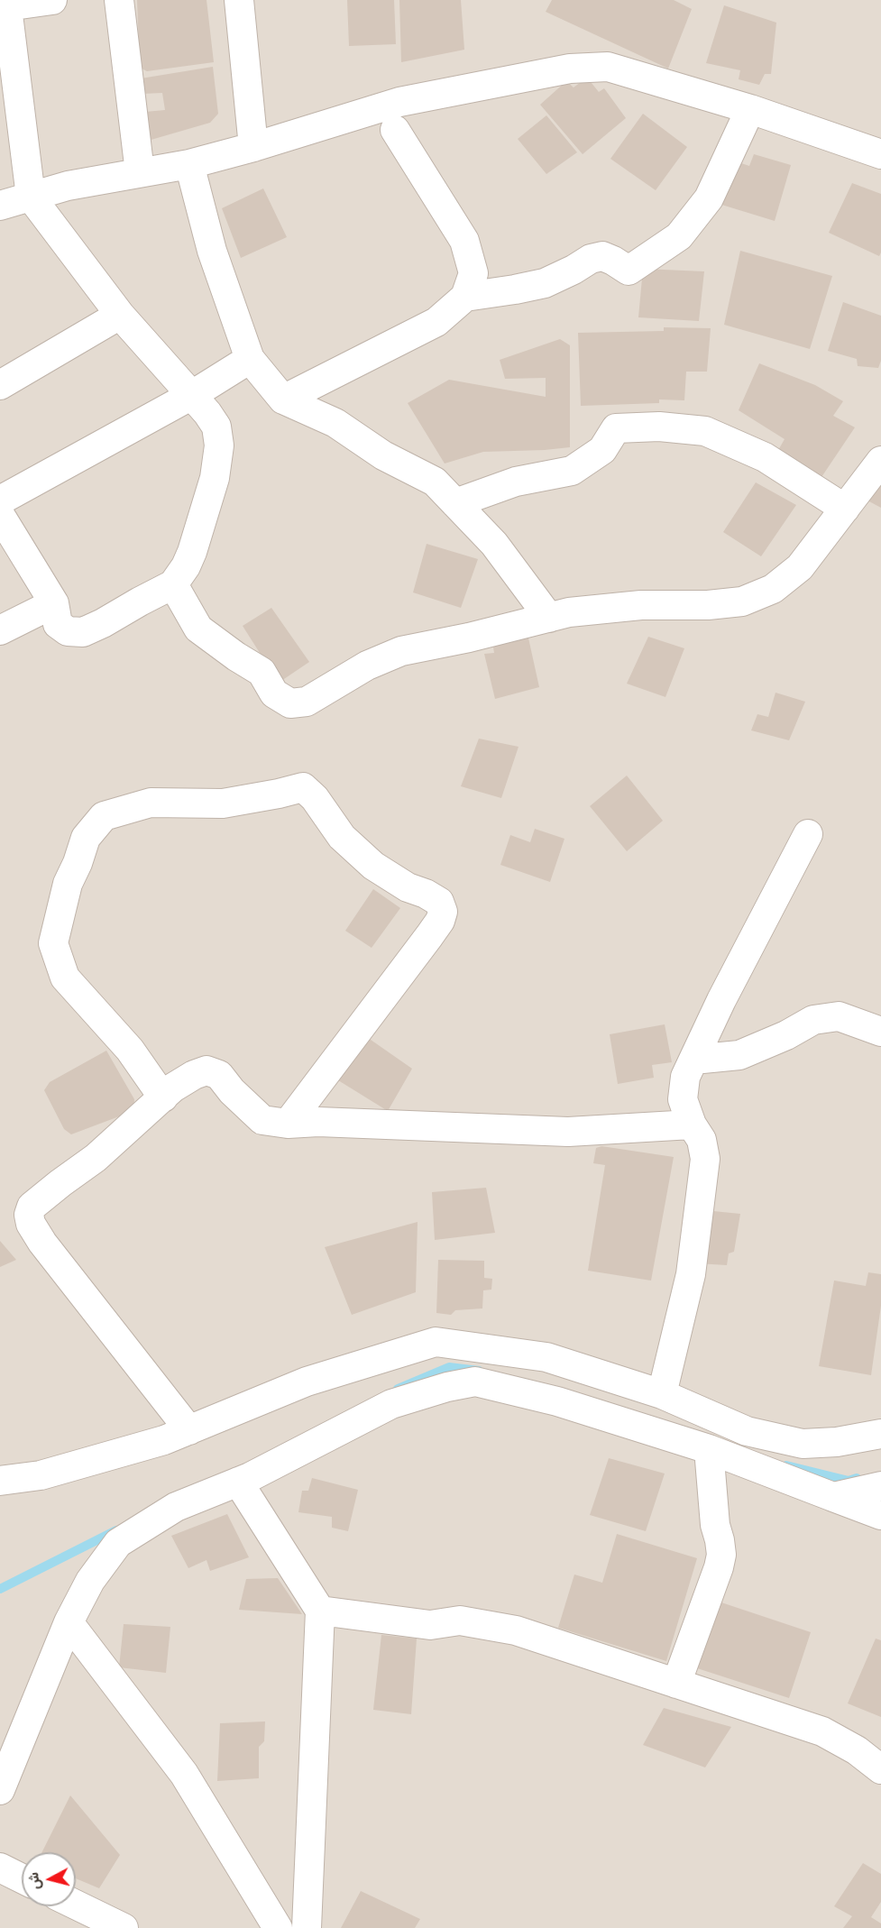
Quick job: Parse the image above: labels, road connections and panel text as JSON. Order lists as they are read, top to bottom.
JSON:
{
  "north": "left"
}
